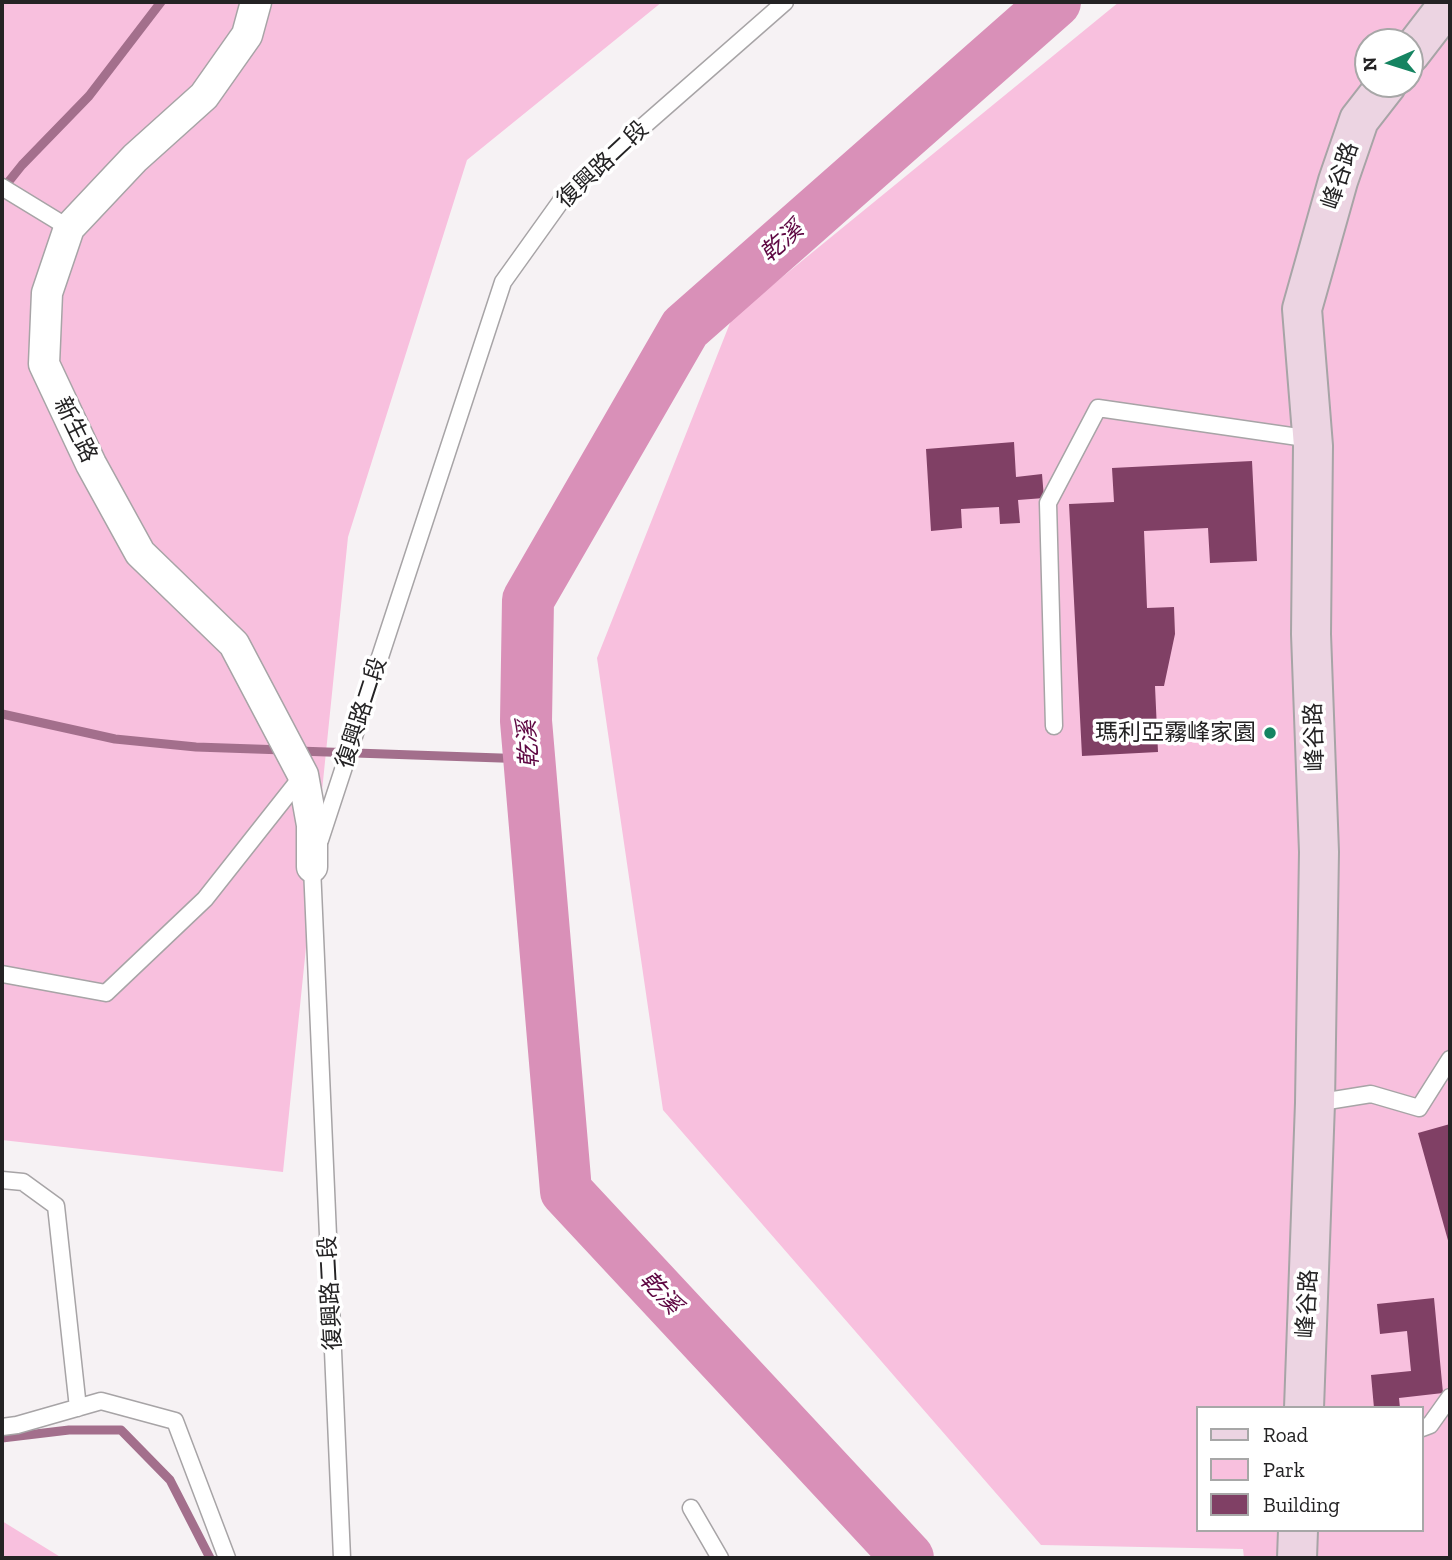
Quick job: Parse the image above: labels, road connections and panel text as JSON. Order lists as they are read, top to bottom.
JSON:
{
  "streets": {
    "street": ["峰谷路", "新生路"],
    "lane": ["復興路二段"]
  },
  "crossings": [
    ["復興路二段", "新生路"]
  ],
  "water": ["乾溪"],
  "places": ["瑪利亞霧峰家園"],
  "legend": ["Road", "Park", "Building"],
  "north": "left"
}
